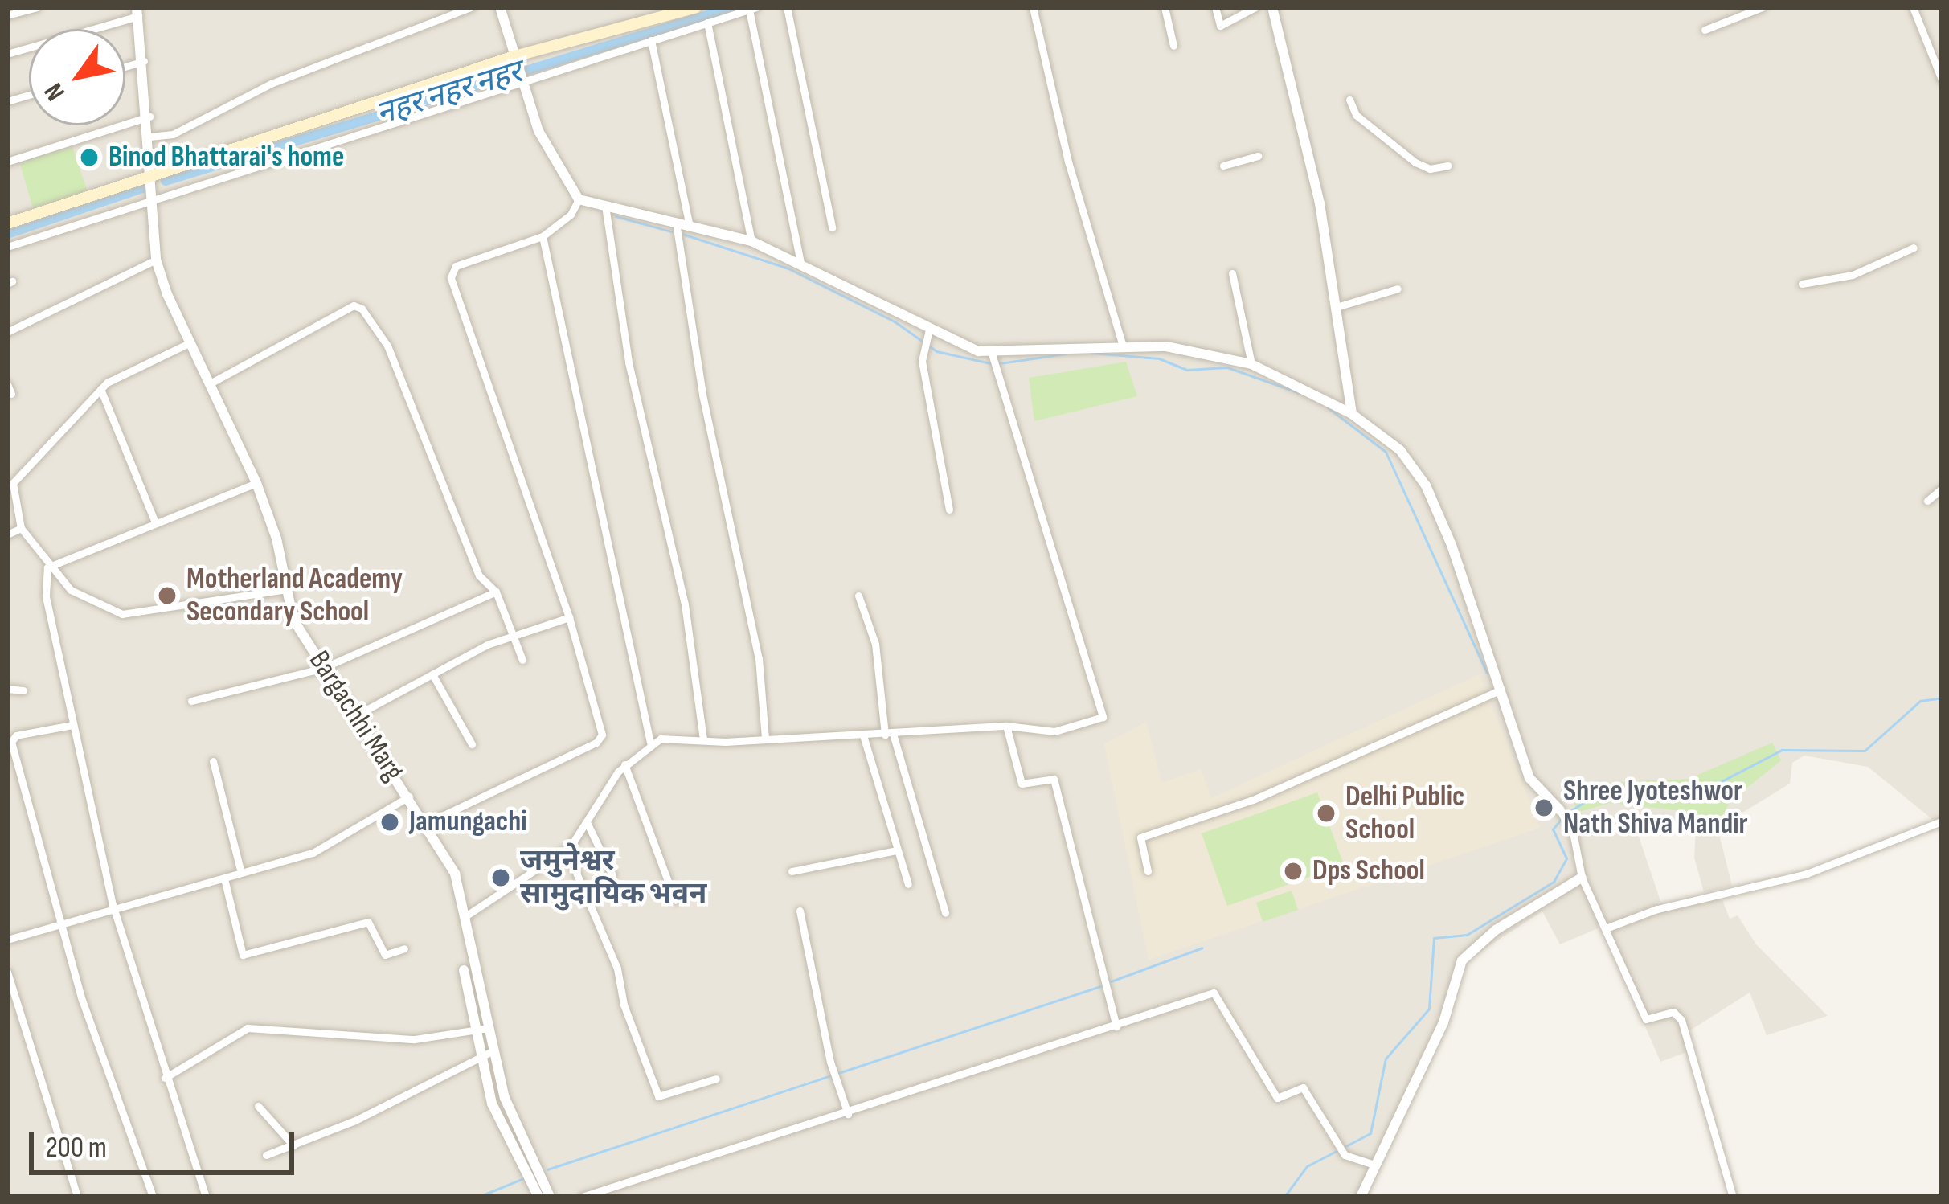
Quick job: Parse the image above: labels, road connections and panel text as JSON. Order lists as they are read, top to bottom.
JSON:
{
  "streets": {
    "street": ["Bargachhi Marg"]
  },
  "water": ["नहर नहर नहर"],
  "places": [
    "Binod Bhattarai's home",
    "Motherland Academy Secondary School",
    "Shree Jyoteshwor Nath Shiva Mandir",
    "Delhi Public School",
    "Jamungachi",
    "Dps School",
    "जमुनेश्वर सामुदायिक भवन"
  ],
  "scale_bar": "200 m",
  "north": "bottom left"
}
